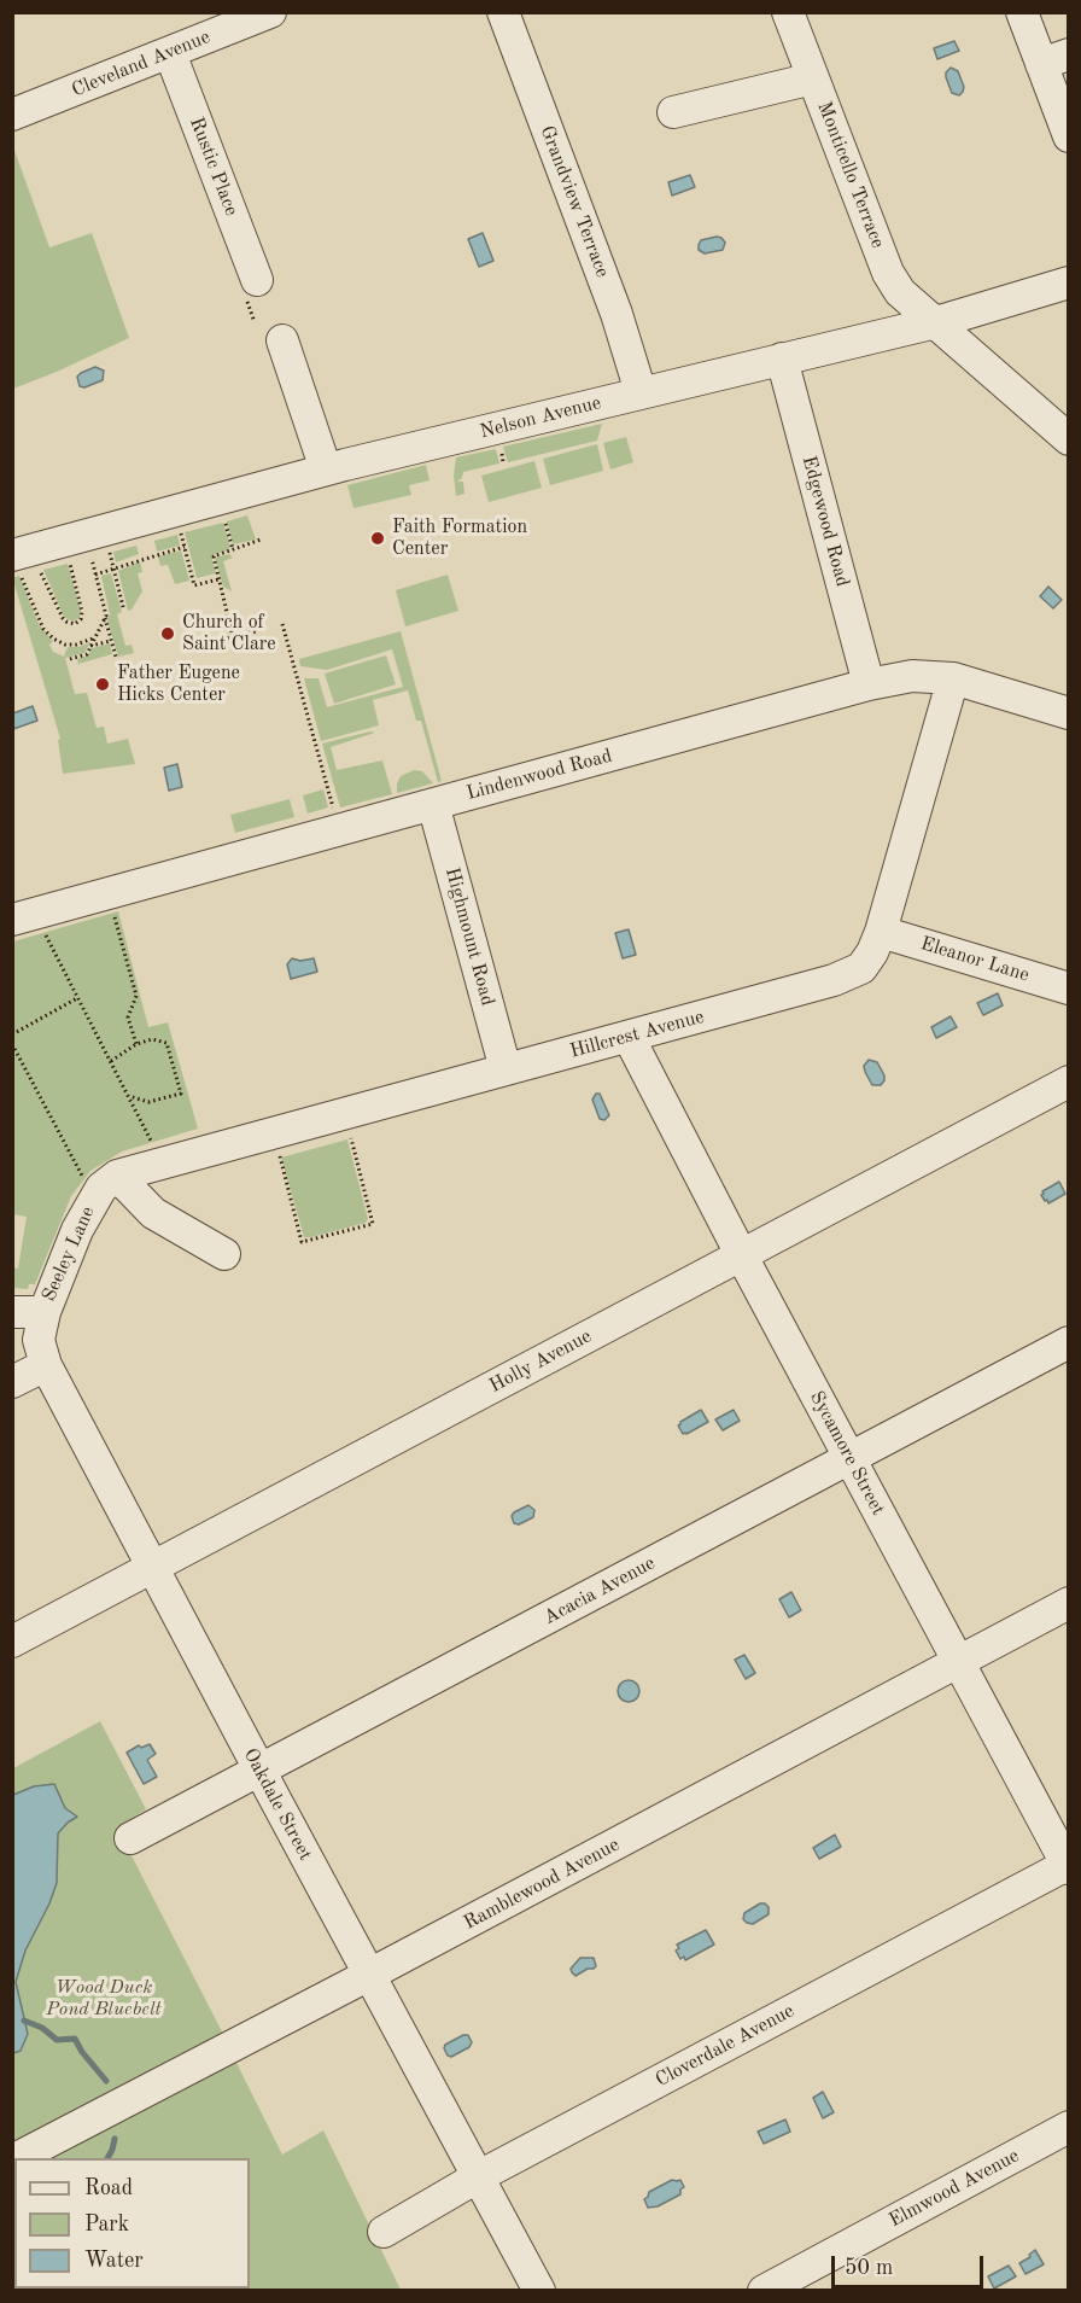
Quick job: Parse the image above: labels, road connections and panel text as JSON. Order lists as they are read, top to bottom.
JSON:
{
  "streets": {
    "street": [
      "Cleveland Avenue",
      "Rustic Place",
      "Monticello Terrace",
      "Grandview Terrace",
      "Nelson Avenue",
      "Edgewood Road",
      "Lindenwood Road",
      "Highmount Road",
      "Eleanor Lane",
      "Hillcrest Avenue",
      "Seeley Lane",
      "Holly Avenue",
      "Sycamore Street",
      "Acacia Avenue",
      "Oakdale Street",
      "Ramblewood Avenue",
      "Cloverdale Avenue",
      "Elmwood Avenue"
    ]
  },
  "crossings": [
    ["Cleveland Avenue", "Rustic Place"],
    ["Monticello Terrace", "Nelson Avenue"],
    ["Grandview Terrace", "Nelson Avenue"],
    ["Nelson Avenue", "Edgewood Road"],
    ["Edgewood Road", "Lindenwood Road"],
    ["Lindenwood Road", "Highmount Road"],
    ["Lindenwood Road", "Hillcrest Avenue"],
    ["Highmount Road", "Hillcrest Avenue"],
    ["Eleanor Lane", "Hillcrest Avenue"],
    ["Hillcrest Avenue", "Seeley Lane"],
    ["Hillcrest Avenue", "Sycamore Street"],
    ["Seeley Lane", "Oakdale Street"],
    ["Holly Avenue", "Sycamore Street"],
    ["Holly Avenue", "Oakdale Street"],
    ["Sycamore Street", "Acacia Avenue"],
    ["Sycamore Street", "Ramblewood Avenue"],
    ["Sycamore Street", "Cloverdale Avenue"],
    ["Acacia Avenue", "Oakdale Street"],
    ["Oakdale Street", "Ramblewood Avenue"],
    ["Oakdale Street", "Cloverdale Avenue"]
  ],
  "parks": ["Wood Duck Pond Bluebelt"],
  "places": ["Faith Formation Center", "Church of Saint Clare", "Father Eugene Hicks Center"],
  "legend": ["Road", "Park", "Water"],
  "scale_bar": "50 m"
}
